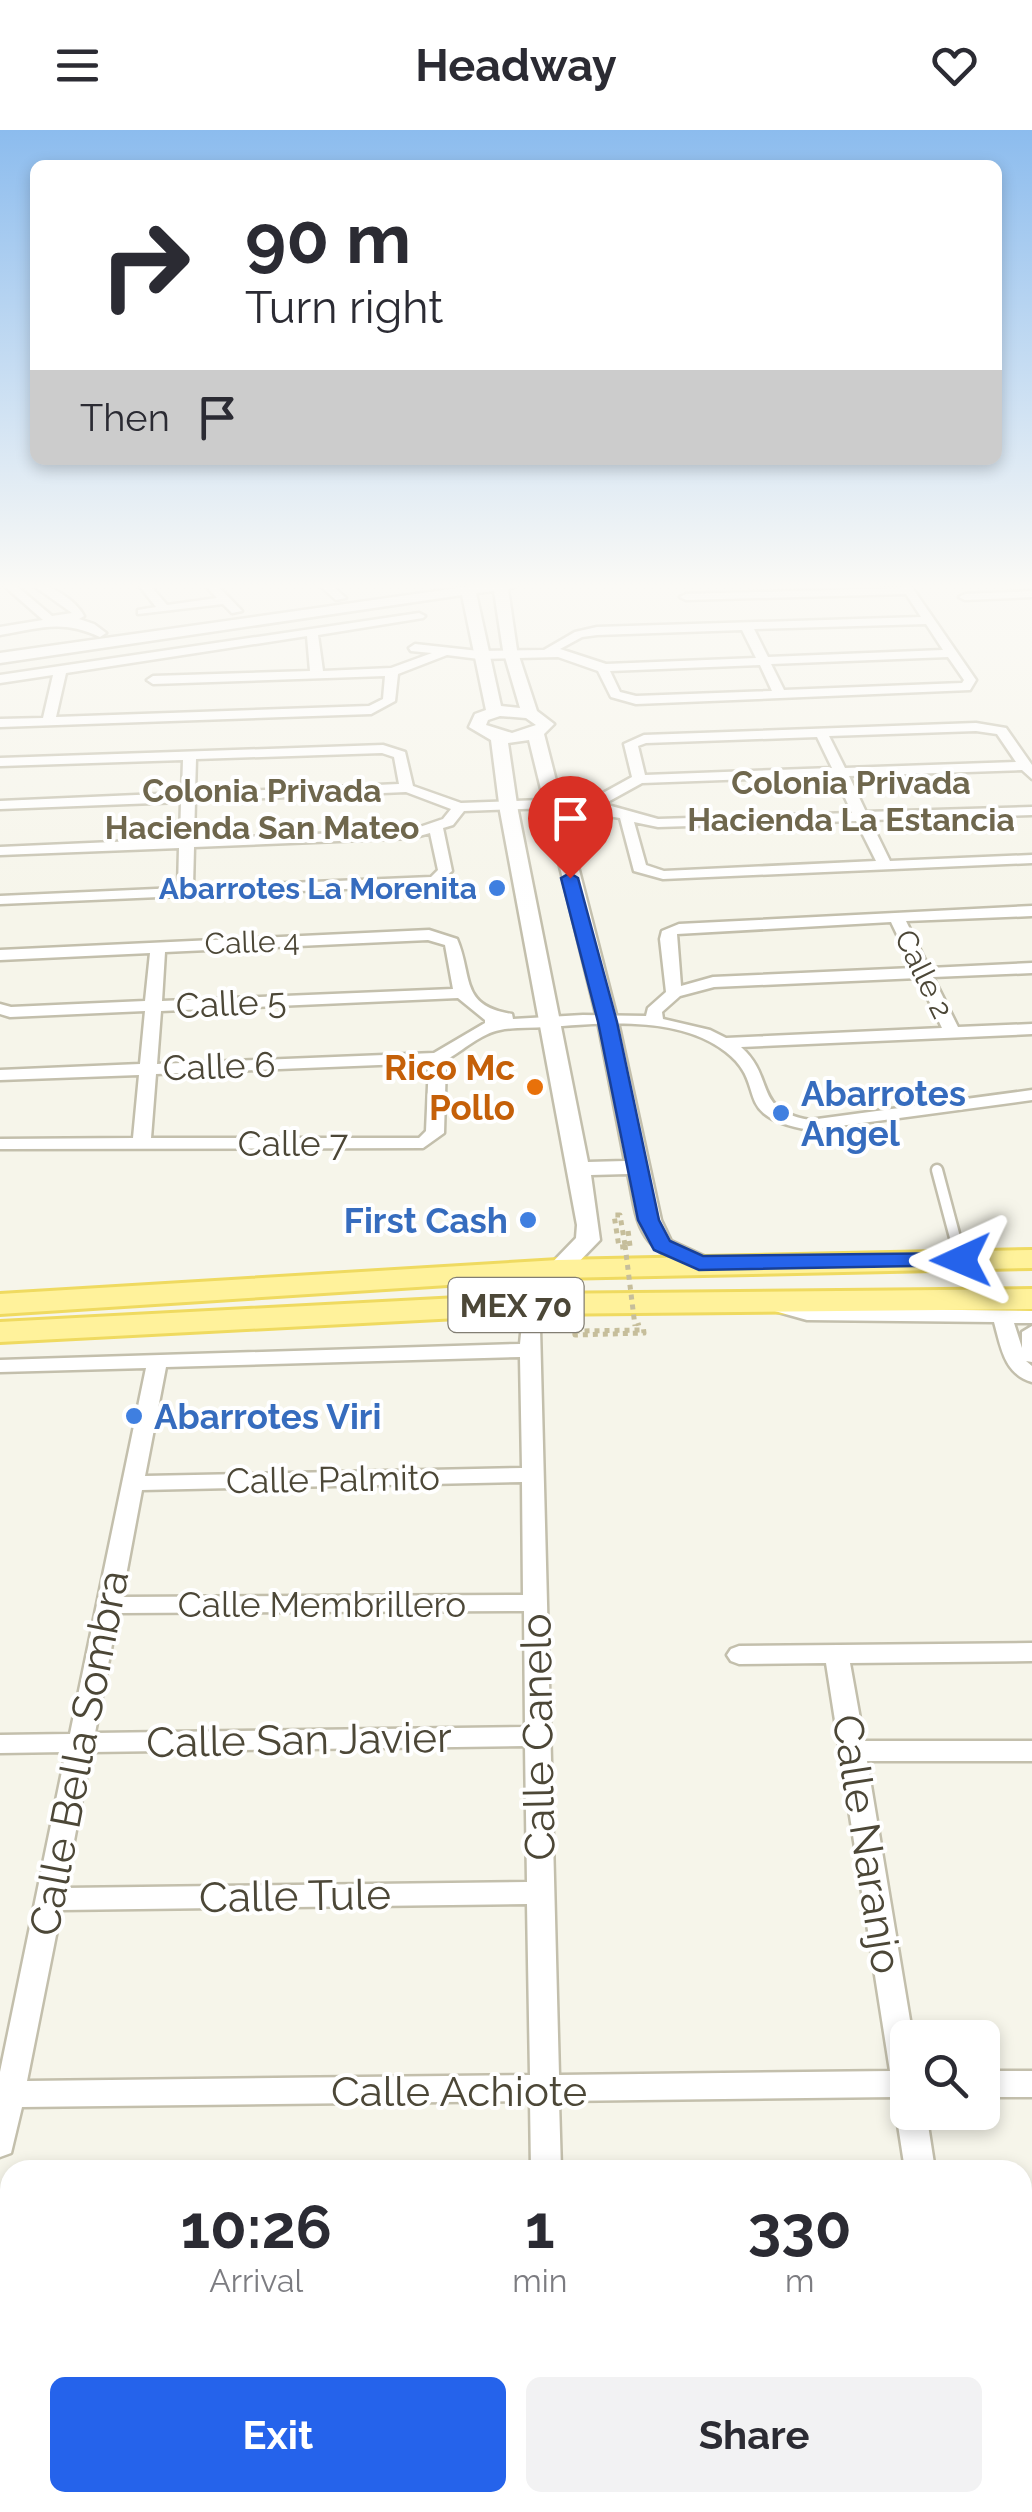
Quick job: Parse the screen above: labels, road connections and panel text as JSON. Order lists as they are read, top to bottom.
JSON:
{
  "streets": {
    "main road": ["MEX 70"],
    "street": [
      "Calle 4",
      "Calle 2",
      "Calle 5",
      "Calle 6",
      "Calle 7",
      "Calle Palmito",
      "Calle Membrillero",
      "Calle Canelo",
      "Calle San Javier",
      "Calle Bella Sombra",
      "Calle Naranjo",
      "Calle Tule",
      "Calle Achiote"
    ]
  },
  "crossings": [
    ["Calle 4", "Calle 5"],
    ["Calle 6", "Calle 7"],
    ["MEX 70", "Calle Canelo"],
    ["Calle Palmito", "Calle Canelo"],
    ["Calle Palmito", "Calle Bella Sombra"],
    ["Calle Membrillero", "Calle Canelo"],
    ["Calle Membrillero", "Calle Bella Sombra"],
    ["Calle Canelo", "Calle San Javier"],
    ["Calle Canelo", "Calle Tule"],
    ["Calle Canelo", "Calle Achiote"],
    ["Calle San Javier", "Calle Bella Sombra"],
    ["Calle Bella Sombra", "Calle Tule"],
    ["Calle Bella Sombra", "Calle Achiote"]
  ],
  "districts": ["Colonia Privada Hacienda La Estancia", "Colonia Privada Hacienda San Mateo"],
  "places": [
    "Abarrotes La Morenita",
    "Rico Mc Pollo",
    "Abarrotes Angel",
    "First Cash",
    "Abarrotes Viri"
  ],
  "page": {
    "header": "Headway",
    "turn": ["90 m", "Turn right"],
    "then": "Then",
    "eta": [
      "10:26",
      "Arrival",
      "1",
      "min",
      "330",
      "m"
    ],
    "buttons": ["Exit", "Share"]
  }
}
